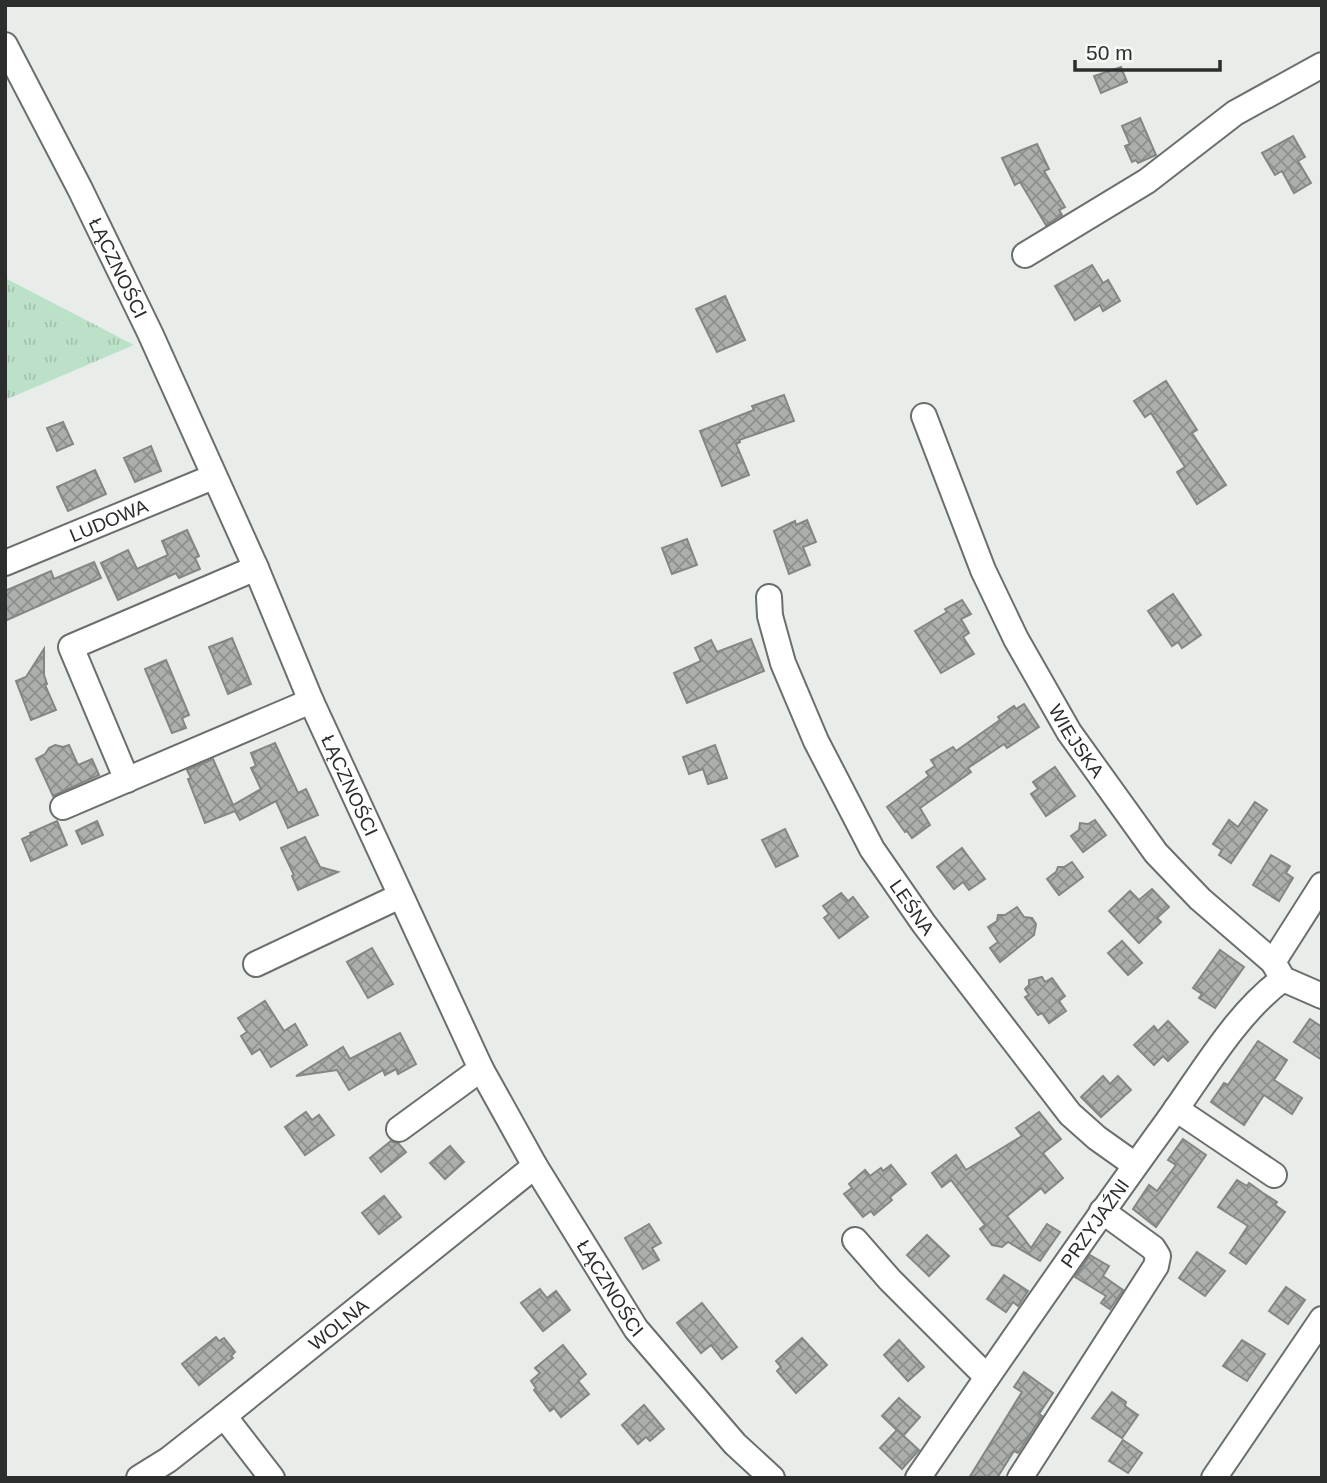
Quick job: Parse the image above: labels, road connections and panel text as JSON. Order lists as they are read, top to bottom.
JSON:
{
  "streets": {
    "street": [
      "ŁĄCZNOŚCI",
      "LUDOWA",
      "WIEJSKA",
      "LEŚNA",
      "PRZYJAŹNI",
      "WOLNA"
    ]
  },
  "crossings": [
    ["ŁĄCZNOŚCI", "LUDOWA"],
    ["ŁĄCZNOŚCI", "WOLNA"],
    ["WIEJSKA", "PRZYJAŹNI"],
    ["LEŚNA", "PRZYJAŹNI"]
  ],
  "scale_bar": "50 m"
}
